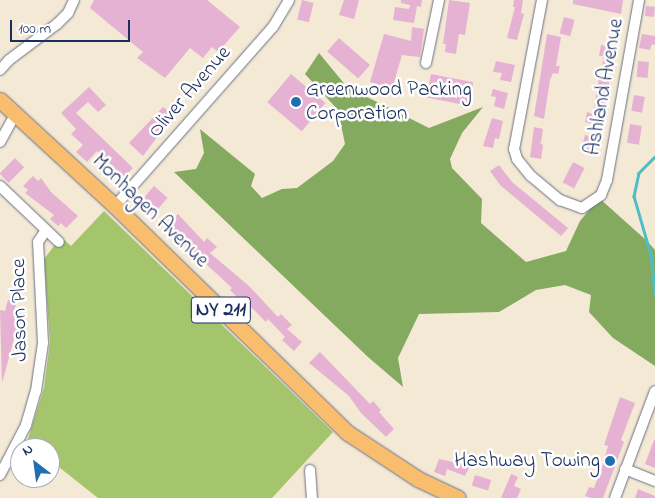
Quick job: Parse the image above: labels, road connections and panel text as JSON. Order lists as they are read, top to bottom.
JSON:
{
  "streets": {
    "main road": ["Monhagen Avenue", "NY 211"],
    "street": ["Ashland Avenue", "Oliver Avenue", "Jason Place"]
  },
  "crossings": [
    ["Oliver Avenue", "Monhagen Avenue"]
  ],
  "places": ["Greenwood Packing Corporation", "Hashway Towing"],
  "scale_bar": "100 m",
  "north": "top left"
}
